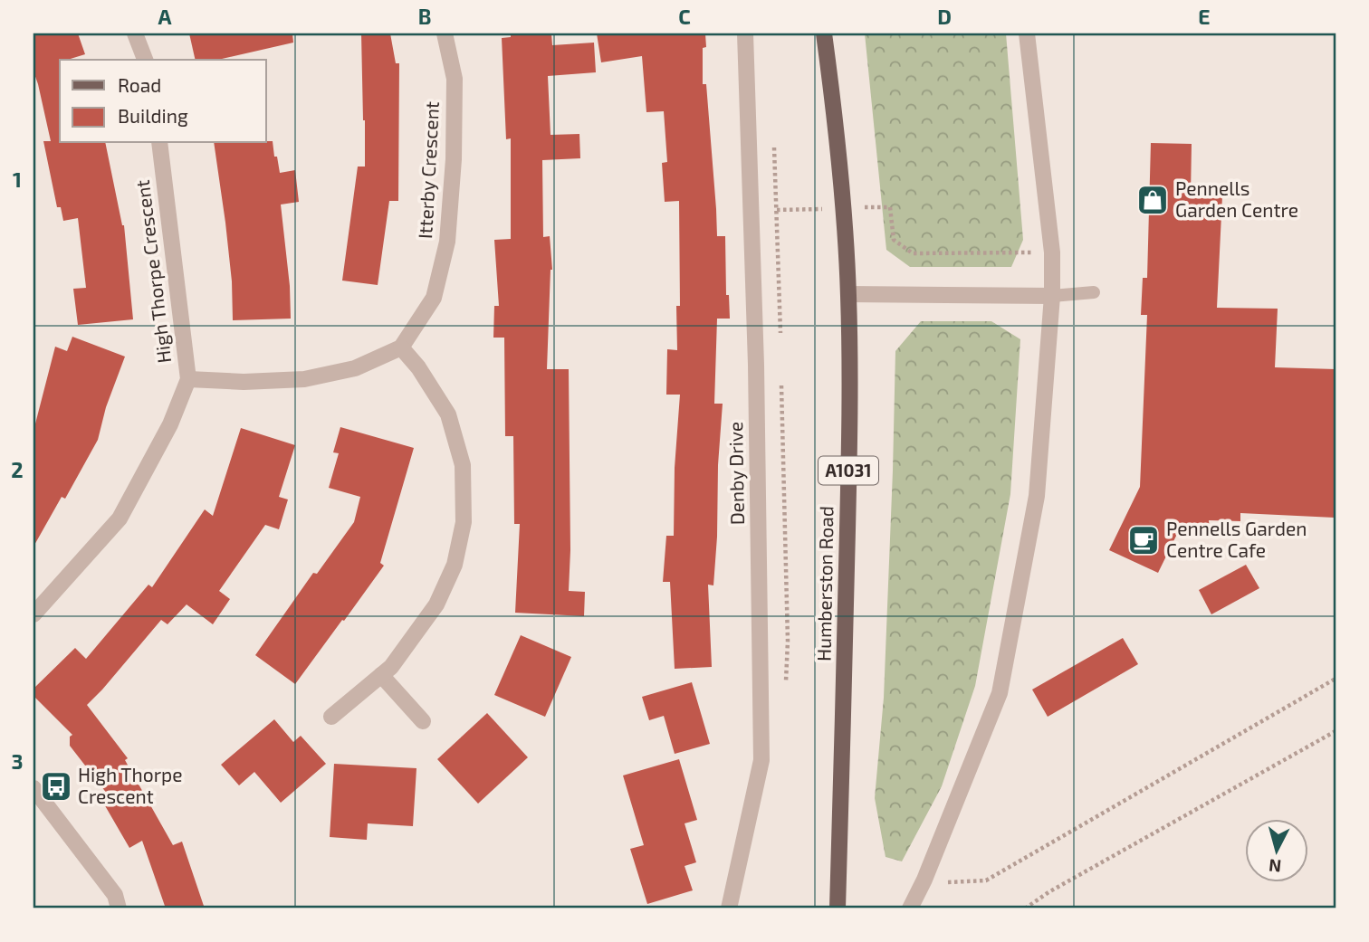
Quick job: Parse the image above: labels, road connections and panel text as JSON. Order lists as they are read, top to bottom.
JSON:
{
  "streets": {
    "main road": ["A1031", "Humberston Road"],
    "street": ["Itterby Crescent", "High Thorpe Crescent", "Denby Drive"]
  },
  "places": {
    "shop": ["Pennells Garden Centre"],
    "cafe": ["Pennells Garden Centre Cafe"],
    "bus stop": ["High Thorpe Crescent"]
  },
  "legend": ["Road", "Building"],
  "north": "bottom",
  "grid": {
    "columns": [
      "A",
      "B",
      "C",
      "D",
      "E"
    ],
    "rows": ["1", "2", "3"]
  }
}
